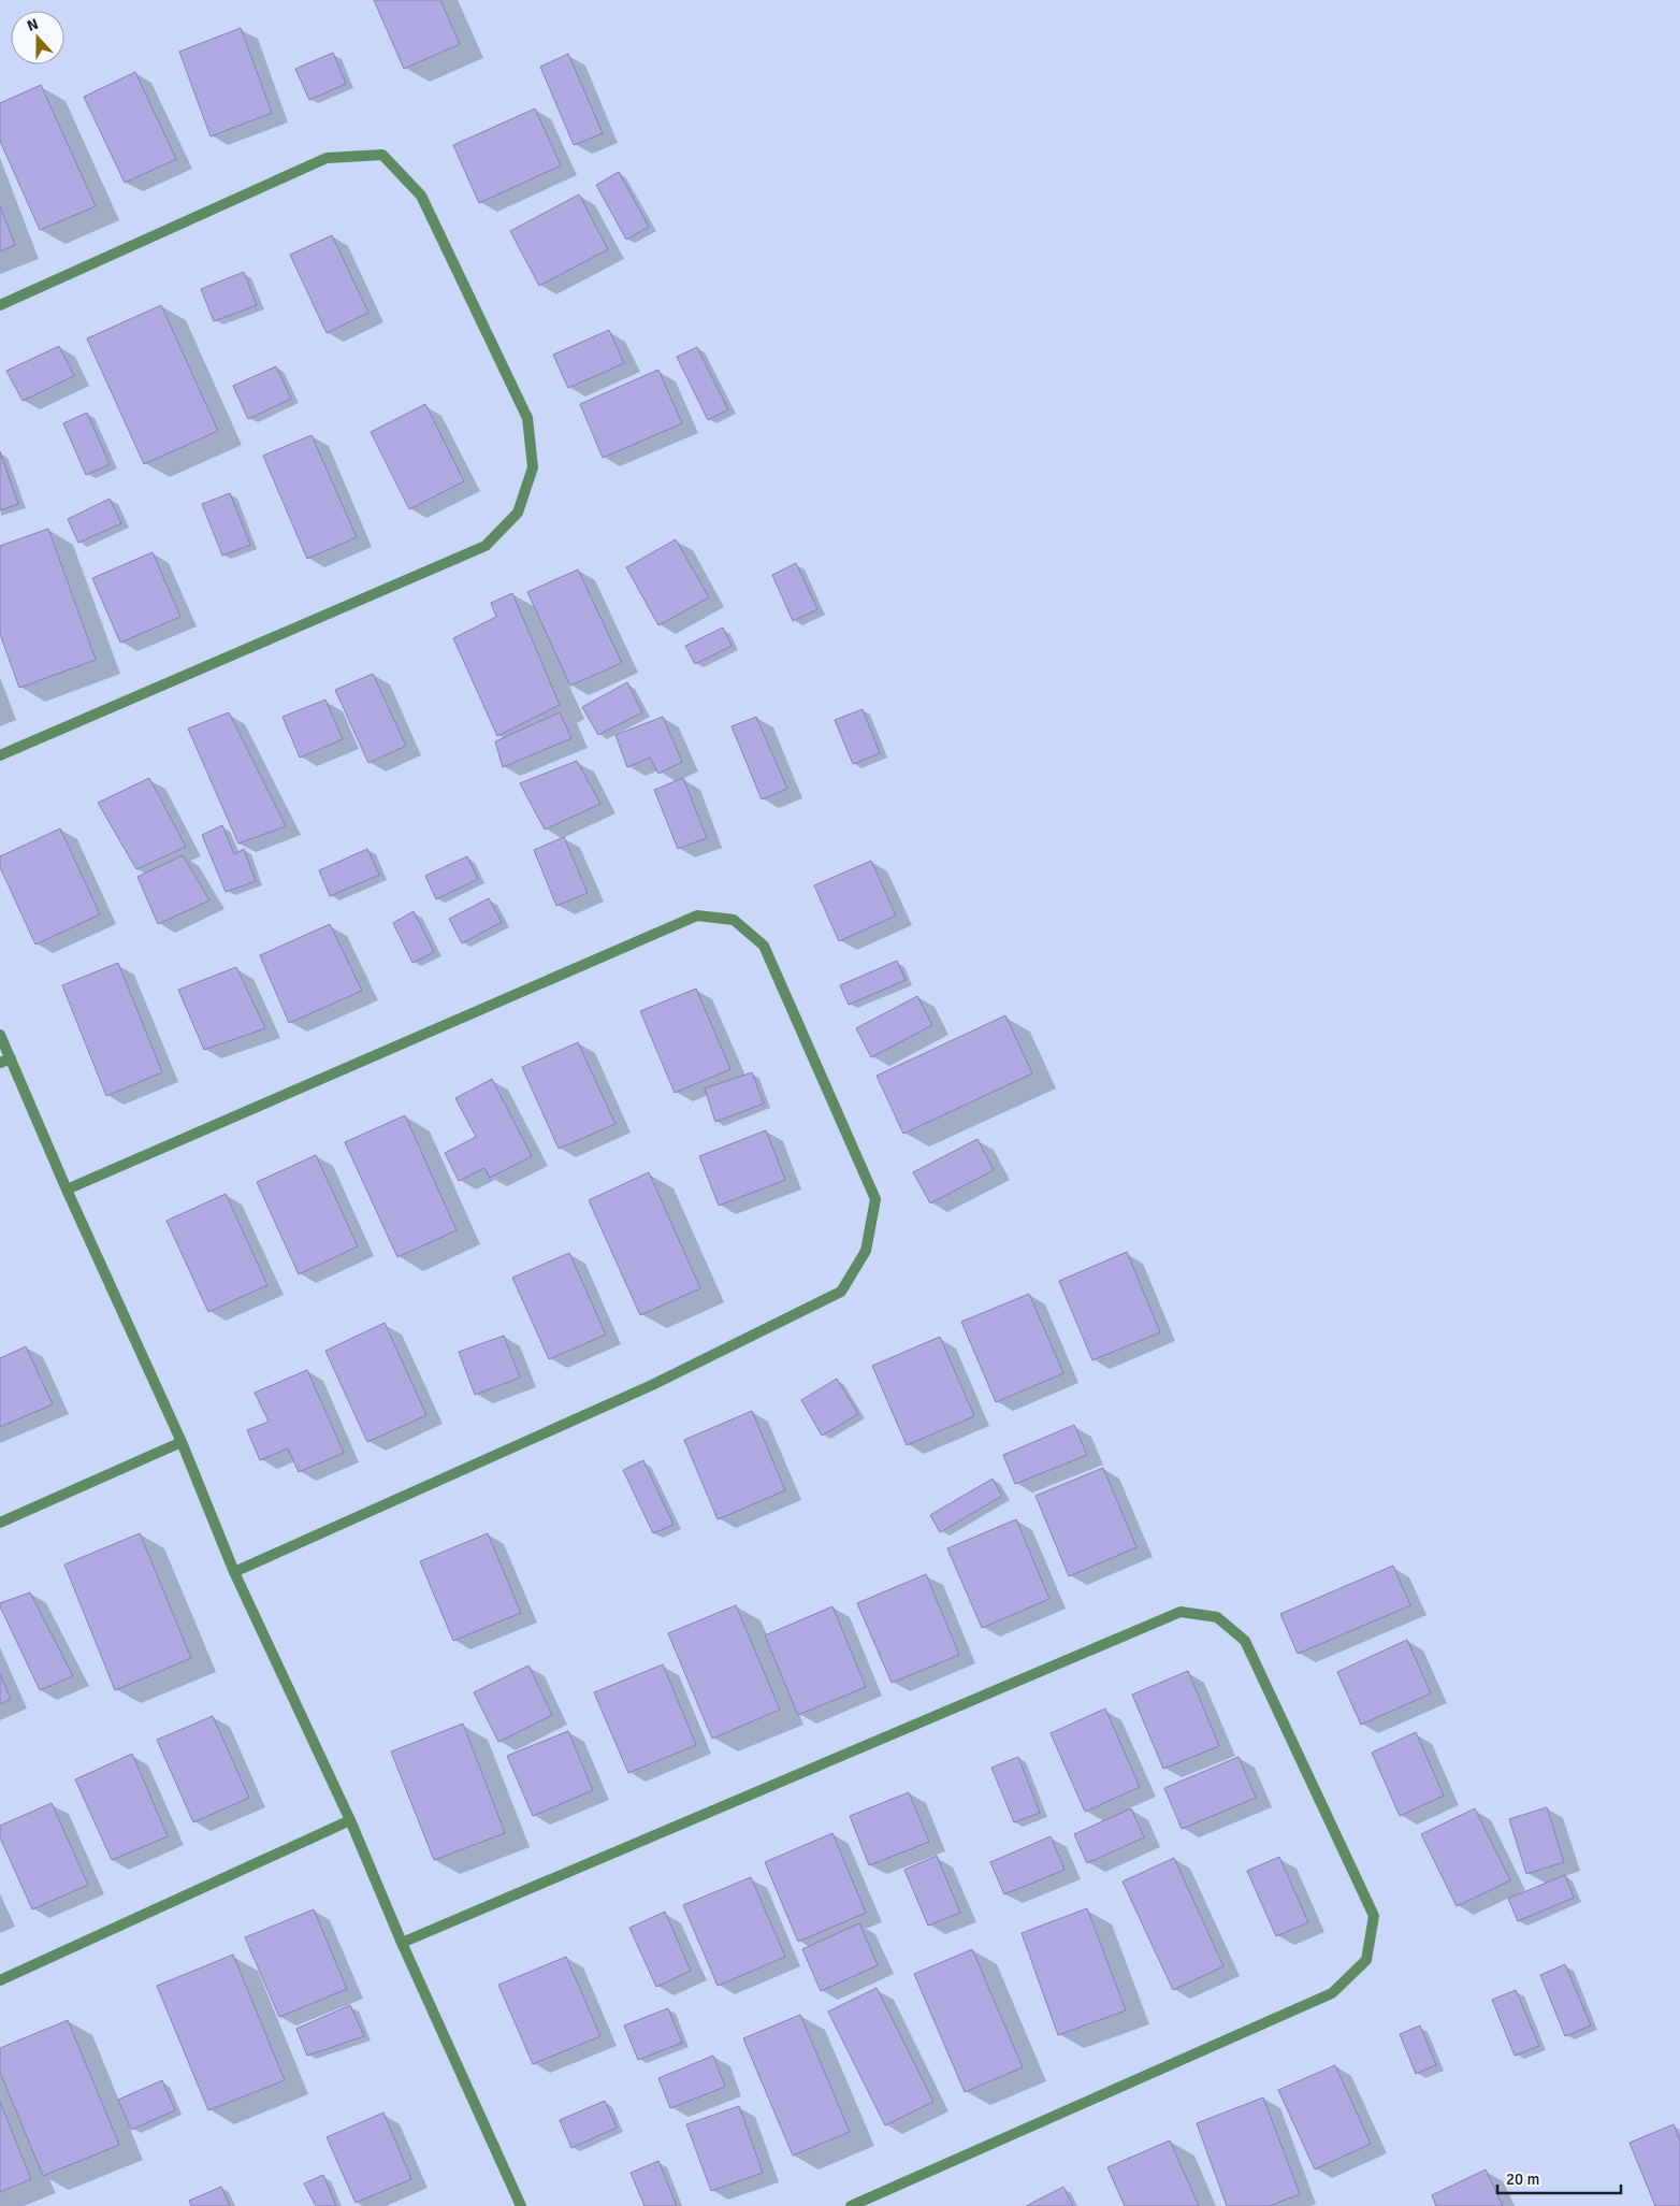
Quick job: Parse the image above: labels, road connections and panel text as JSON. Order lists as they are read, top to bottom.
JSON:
{
  "scale_bar": "20 m",
  "north": "top"
}
